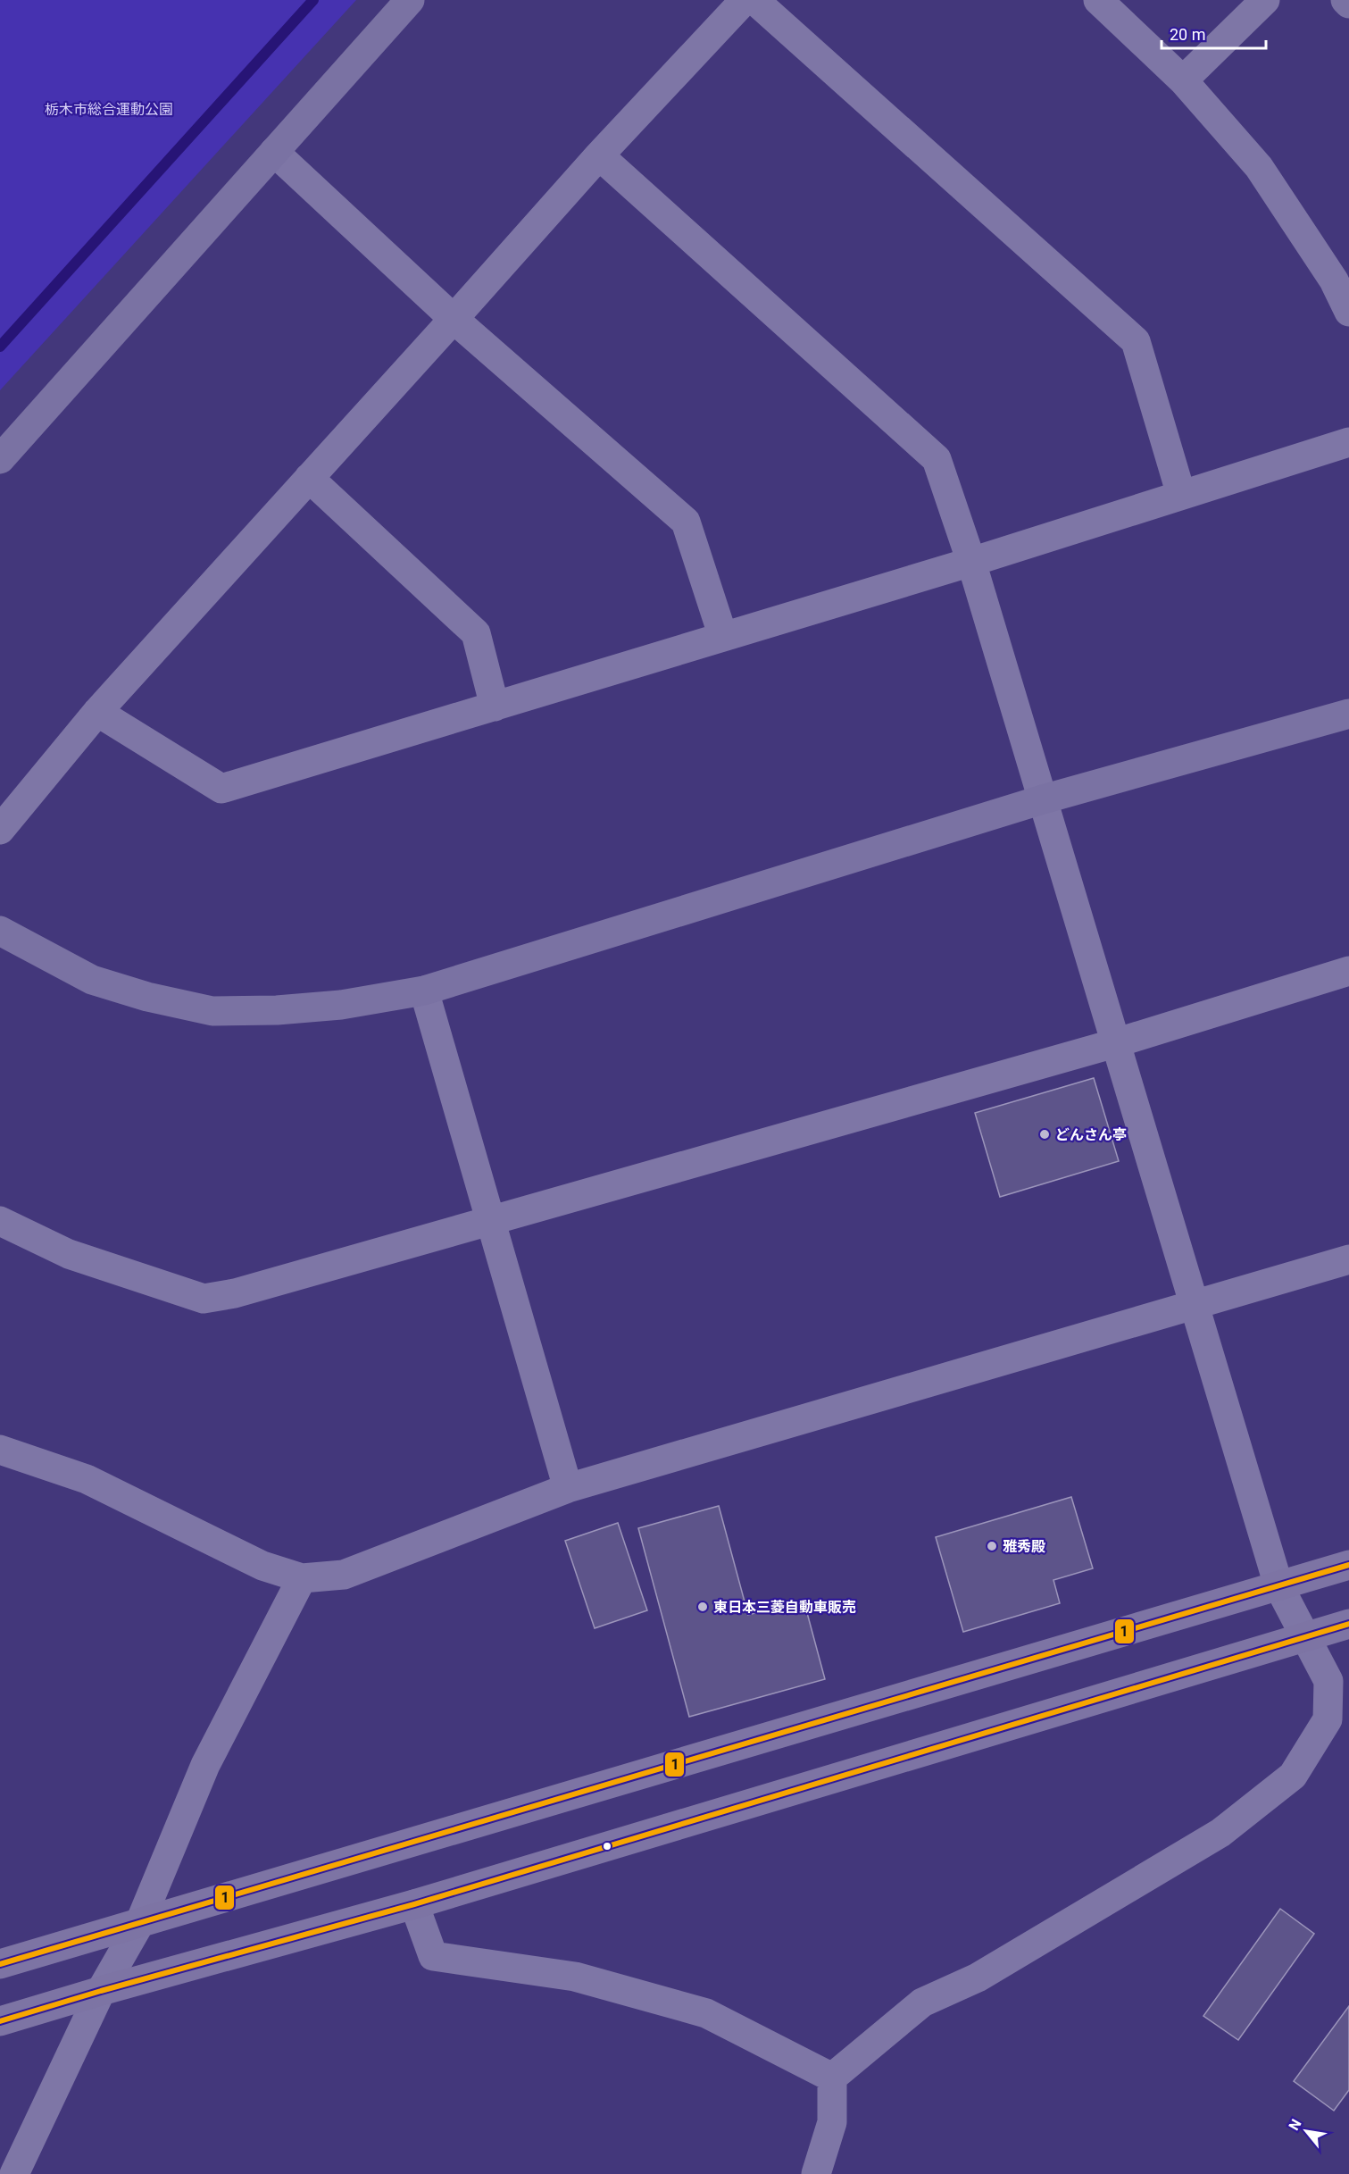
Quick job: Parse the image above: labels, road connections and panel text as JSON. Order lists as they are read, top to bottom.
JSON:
{
  "parks": ["栃木市総合運動公園"],
  "places": ["どんさん亭", "雅秀殿", "東日本三菱自動車販売"],
  "lines": ["transit line 1"],
  "scale_bar": "20 m",
  "north": "top left"
}
